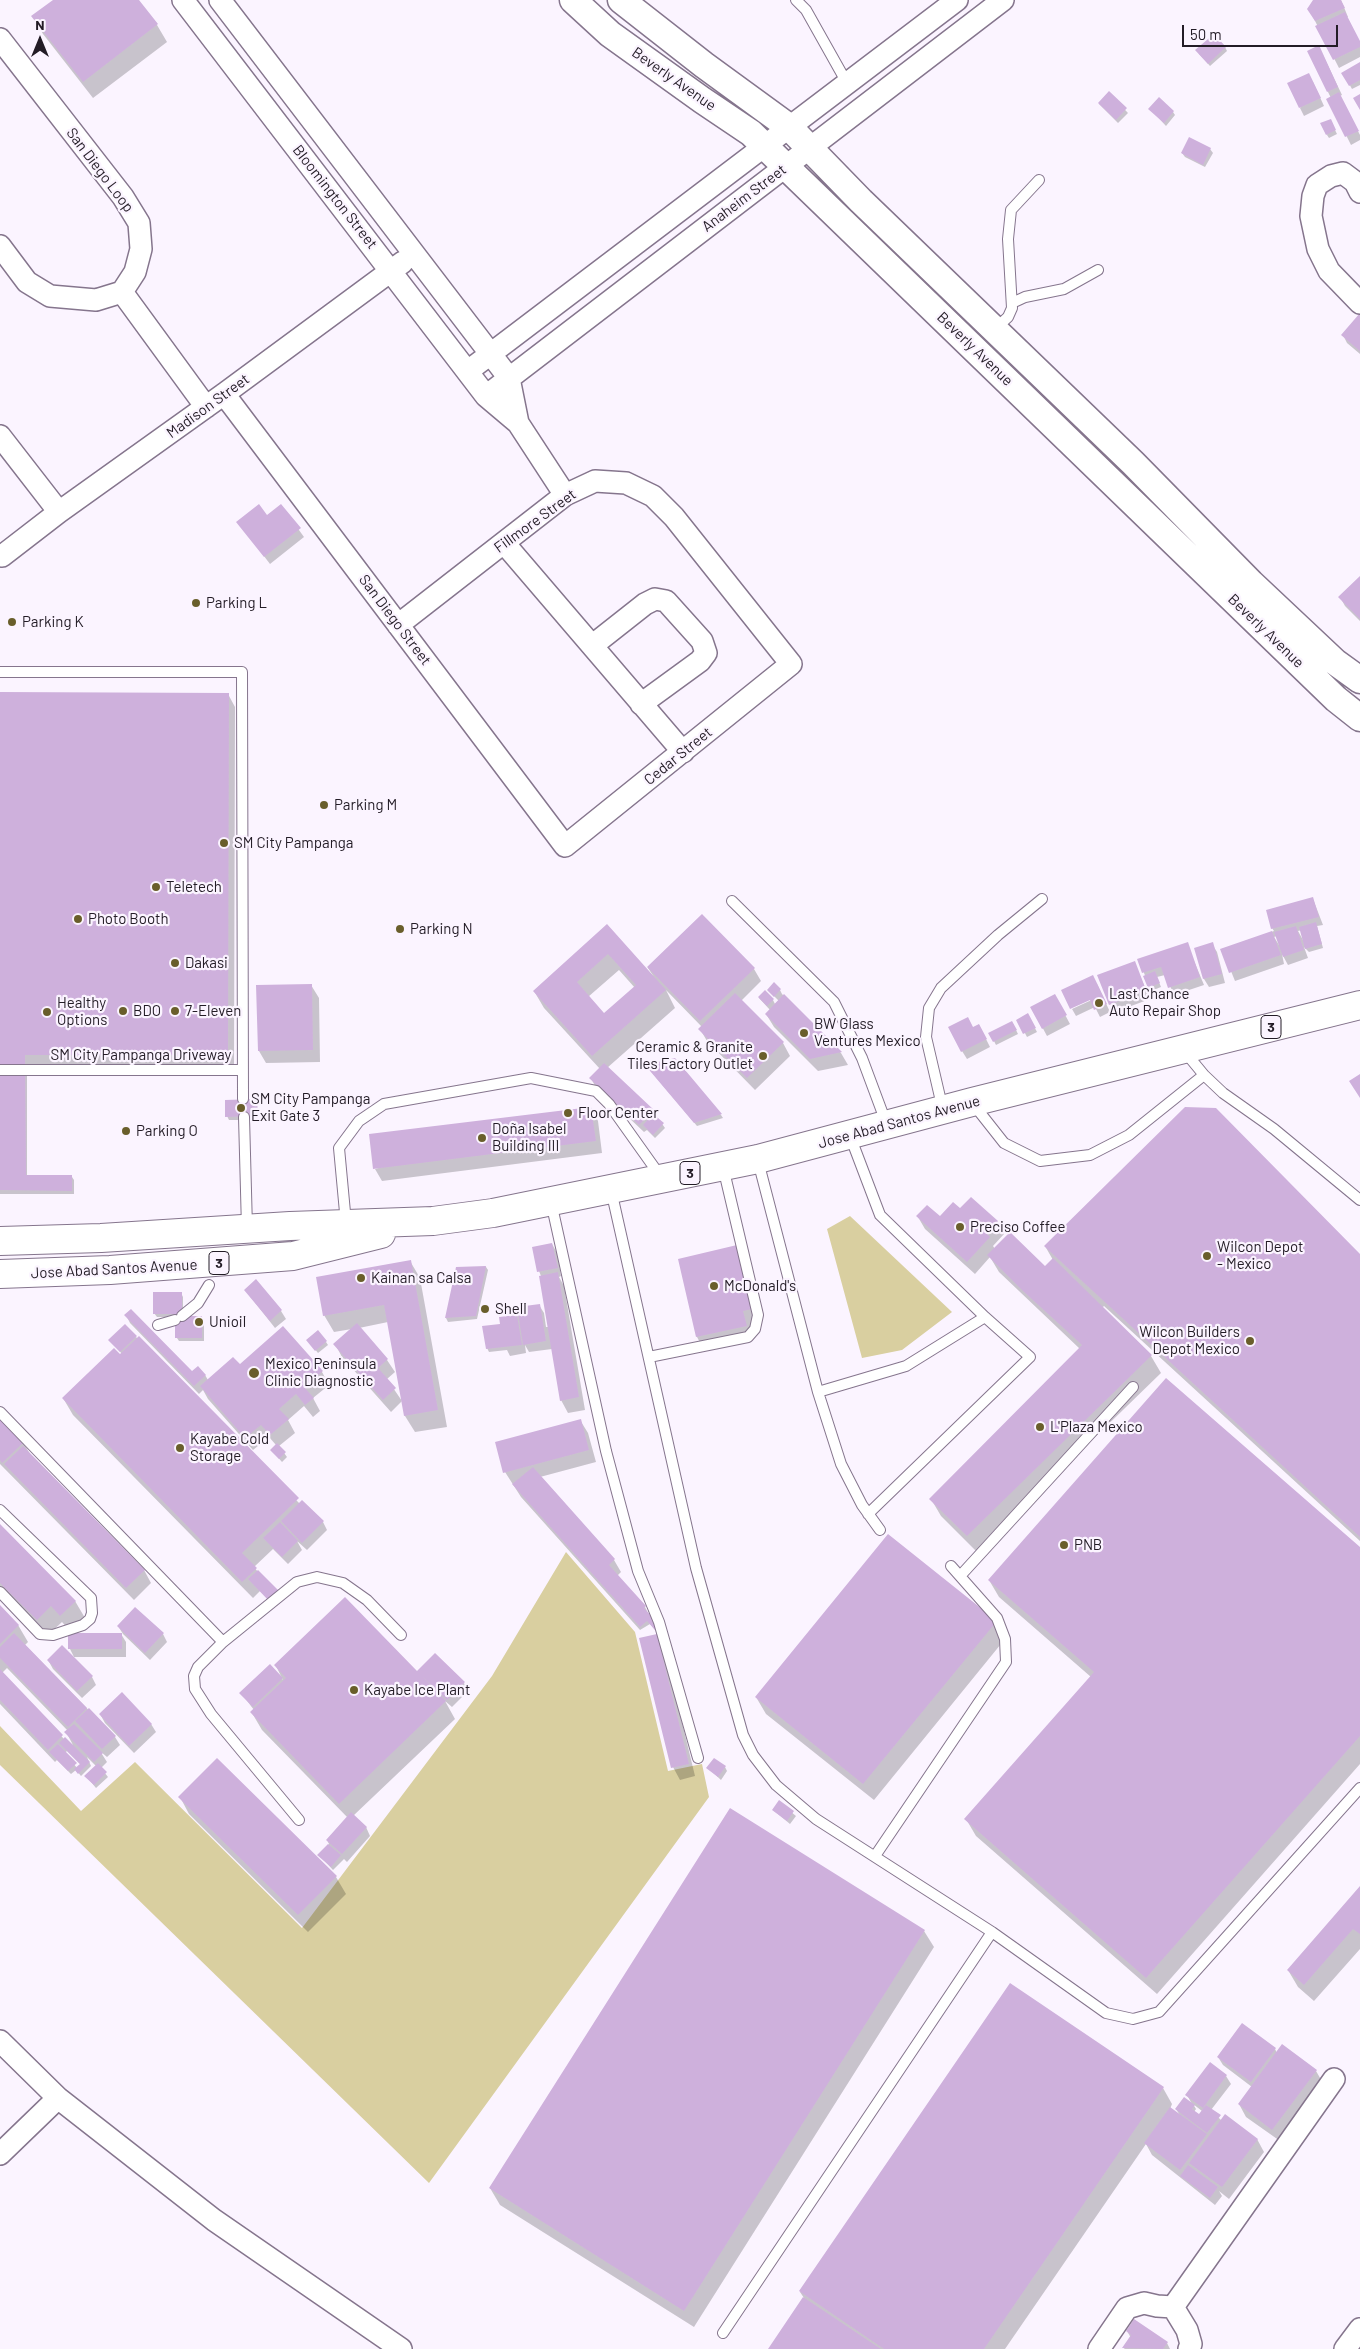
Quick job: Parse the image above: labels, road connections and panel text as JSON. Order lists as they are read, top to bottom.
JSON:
{
  "streets": {
    "highway": ["3", "Jose Abad Santos Avenue"],
    "street": [
      "Beverly Avenue",
      "San Diego Loop",
      "Bloomington Street",
      "Anaheim Street",
      "Madison Street",
      "Fillmore Street",
      "San Diego Street",
      "Cedar Street"
    ],
    "lane": ["SM City Pampanga Driveway"]
  },
  "crossings": [
    ["Beverly Avenue", "Anaheim Street"],
    ["Bloomington Street", "Anaheim Street"],
    ["Bloomington Street", "Madison Street"],
    ["Madison Street", "San Diego Street"],
    ["Fillmore Street", "San Diego Street"],
    ["Fillmore Street", "Cedar Street"],
    ["San Diego Street", "Cedar Street"]
  ],
  "places": [
    "Parking L",
    "Parking K",
    "Parking M",
    "SM City Pampanga",
    "Teletech",
    "Photo Booth",
    "Parking N",
    "Dakasi",
    "Last Chance Auto Repair Shop",
    "BDO",
    "7-Eleven",
    "Healthy Options",
    "BW Glass Ventures Mexico",
    "Ceramic & Granite Tiles Factory Outlet",
    "SM City Pampanga Exit Gate 3",
    "Floor Center",
    "Parking O",
    "Doña Isabel Building III",
    "Preciso Coffee",
    "Wilcon Depot - Mexico",
    "Kainan sa Calsa",
    "McDonald's",
    "Shell",
    "Unioil",
    "Wilcon Builders Depot Mexico",
    "Mexico Peninsula Clinic Diagnostic",
    "L'Plaza Mexico",
    "Kayabe Cold Storage",
    "PNB",
    "Kayabe Ice Plant"
  ],
  "scale_bar": "50 m",
  "north": "top"
}
